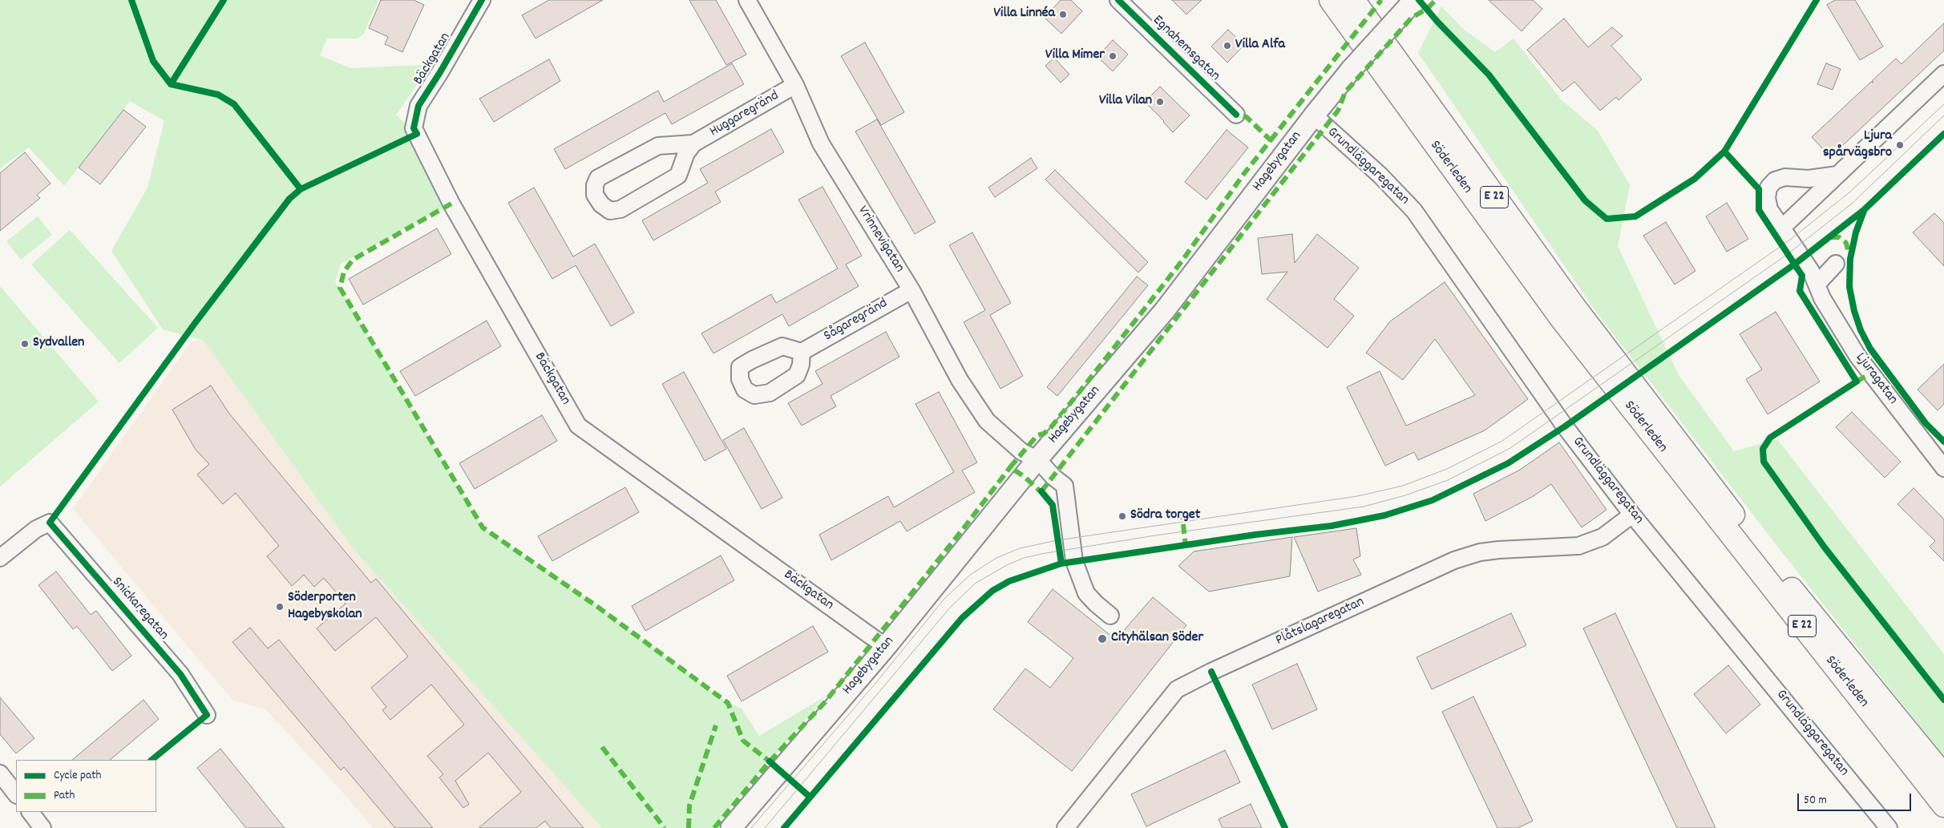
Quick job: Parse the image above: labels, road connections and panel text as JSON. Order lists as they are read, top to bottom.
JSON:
{
  "streets": {
    "highway": ["Söderleden", "E 22"],
    "street": [
      "Egnahemsgatan",
      "Bäckgatan",
      "Huggaregränd",
      "Hagebygatan",
      "Grundläggaregatan",
      "Vrinnevigatan",
      "Sågaregränd",
      "Ljuragatan",
      "Snickaregatan",
      "Plåtslagaregatan"
    ]
  },
  "crossings": [
    ["Bäckgatan", "Hagebygatan"],
    ["Huggaregränd", "Vrinnevigatan"],
    ["Hagebygatan", "Grundläggaregatan"],
    ["Hagebygatan", "Vrinnevigatan"],
    ["Grundläggaregatan", "Plåtslagaregatan"],
    ["Vrinnevigatan", "Sågaregränd"]
  ],
  "places": [
    "Villa Linnéa",
    "Villa Alfa",
    "Villa Mimer",
    "Villa Vilan",
    "Ljura spårvägsbro",
    "Sydvallen",
    "Södra torget",
    "Söderporten Hagebyskolan",
    "Cityhälsan Söder"
  ],
  "legend": ["Cycle path", "Path"],
  "scale_bar": "50 m"
}
